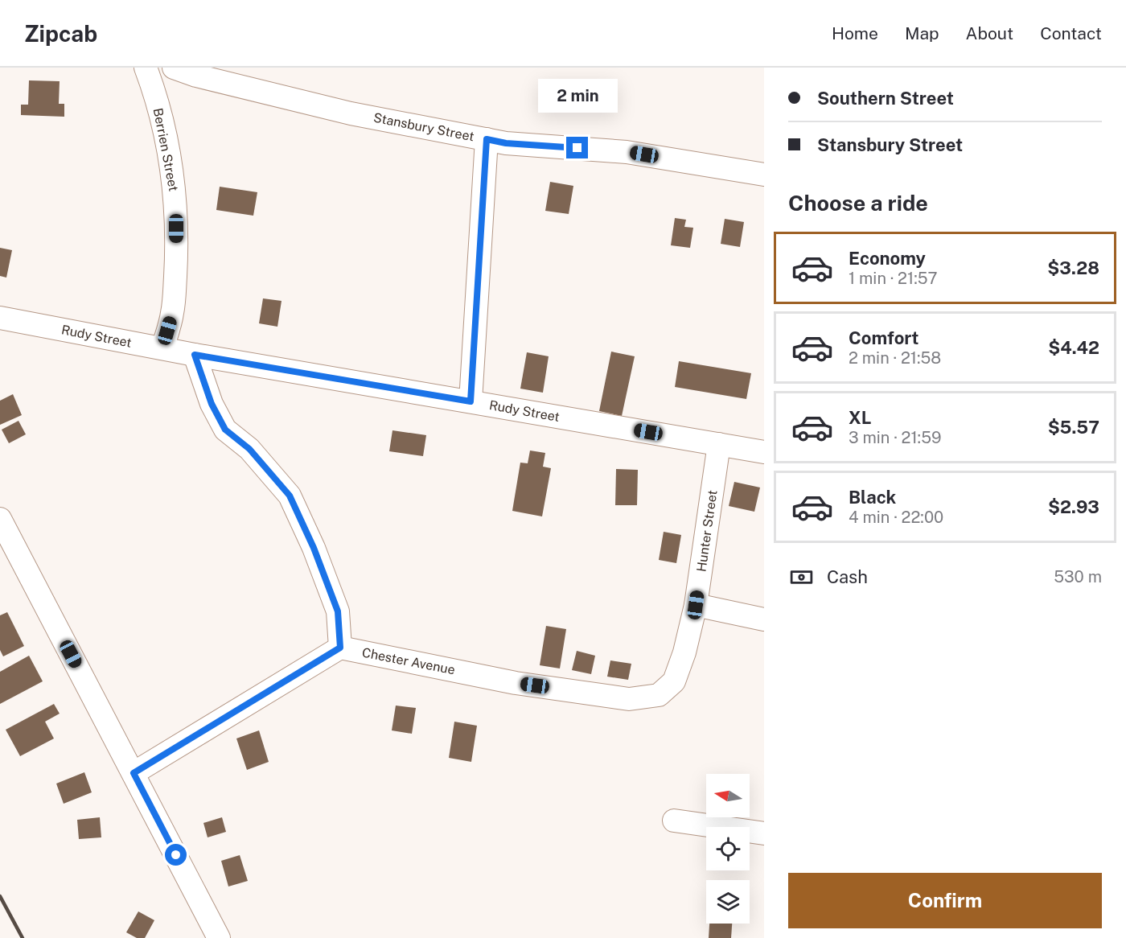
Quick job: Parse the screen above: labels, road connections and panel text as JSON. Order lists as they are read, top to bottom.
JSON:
{
  "streets": {
    "street": [
      "Stansbury Street",
      "Berrien Street",
      "Rudy Street",
      "Hunter Street",
      "Chester Avenue"
    ]
  },
  "crossings": [
    ["Berrien Street", "Rudy Street"],
    ["Rudy Street", "Hunter Street"],
    ["Hunter Street", "Chester Avenue"]
  ],
  "north": "left",
  "page": {
    "header": "Zipcab",
    "nav": [
      "Home",
      "Map",
      "About",
      "Contact"
    ],
    "banner": ["Southern Street", "Stansbury Street"],
    "bubble": "2 min",
    "heading": "Choose a ride",
    "list": [
      {
        "name": "Economy",
        "note": "1 min · 21:57",
        "value": "$3.28"
      },
      {
        "name": "Comfort",
        "note": "2 min · 21:58",
        "value": "$4.42"
      },
      {
        "name": "XL",
        "note": "3 min · 21:59",
        "value": "$5.57"
      },
      {
        "name": "Black",
        "note": "4 min · 22:00",
        "value": "$2.93"
      }
    ],
    "pay": ["Cash", "530 m"],
    "buttons": "Confirm"
  }
}
